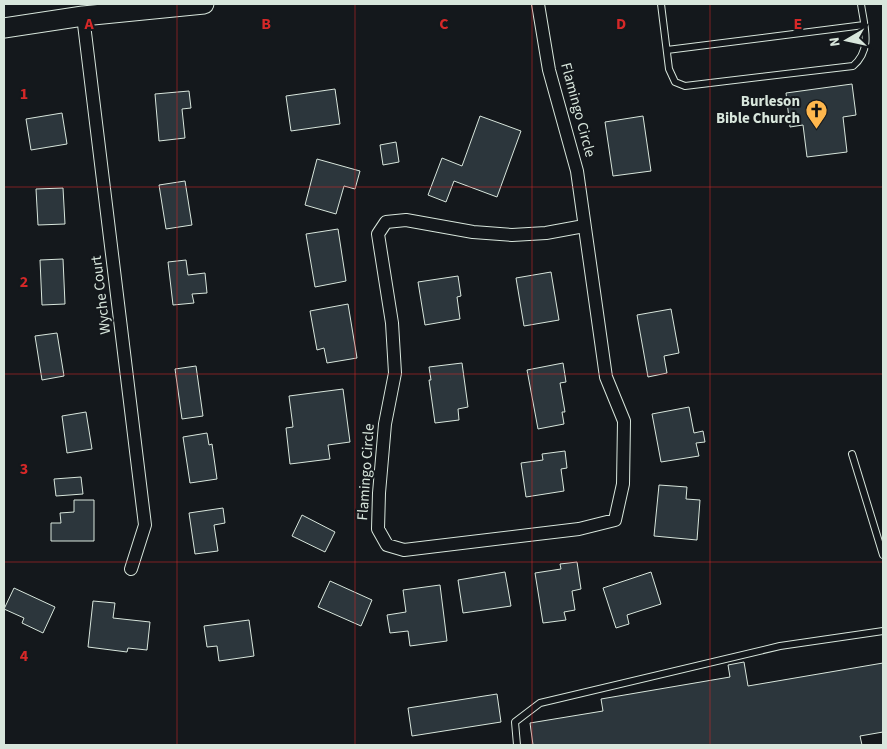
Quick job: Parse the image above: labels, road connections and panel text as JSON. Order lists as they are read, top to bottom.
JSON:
{
  "streets": {
    "street": ["Flamingo Circle", "Wyche Court"]
  },
  "places": {
    "church": ["Burleson Bible Church"]
  },
  "north": "left",
  "grid": {
    "columns": [
      "A",
      "B",
      "C",
      "D",
      "E"
    ],
    "rows": [
      "1",
      "2",
      "3",
      "4"
    ]
  }
}
